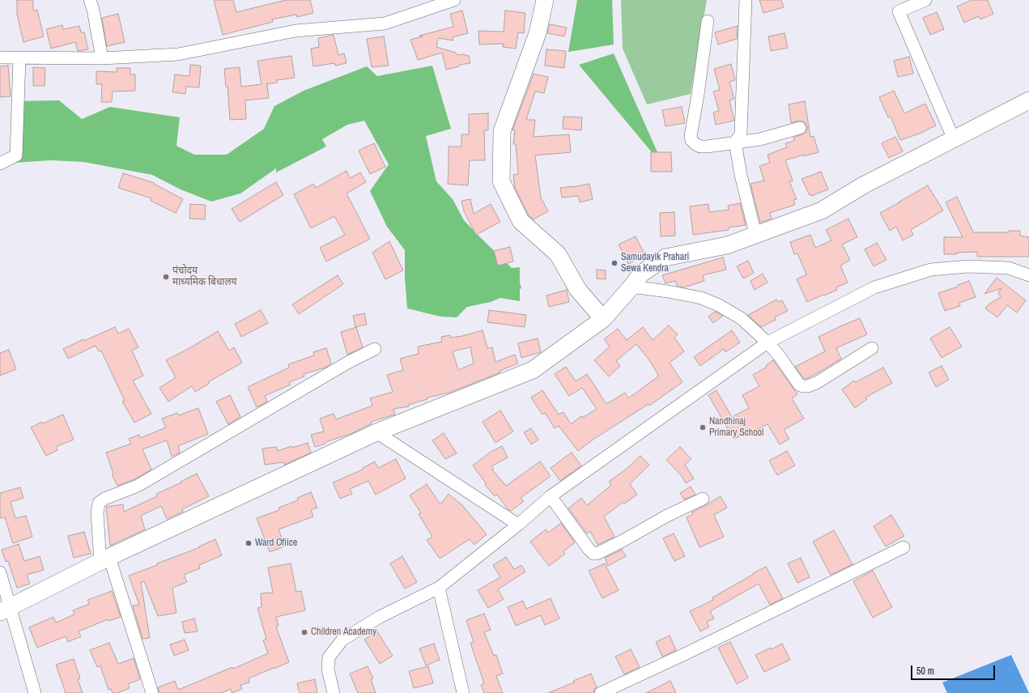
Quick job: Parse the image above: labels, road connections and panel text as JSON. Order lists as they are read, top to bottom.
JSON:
{
  "places": [
    "Samudayik Prahari Sewa Kendra",
    "पंचोदय माध्यमिक बिधालय",
    "Nandhinaj Primary School",
    "Ward Ofiice",
    "Children Academy"
  ],
  "scale_bar": "50 m"
}
